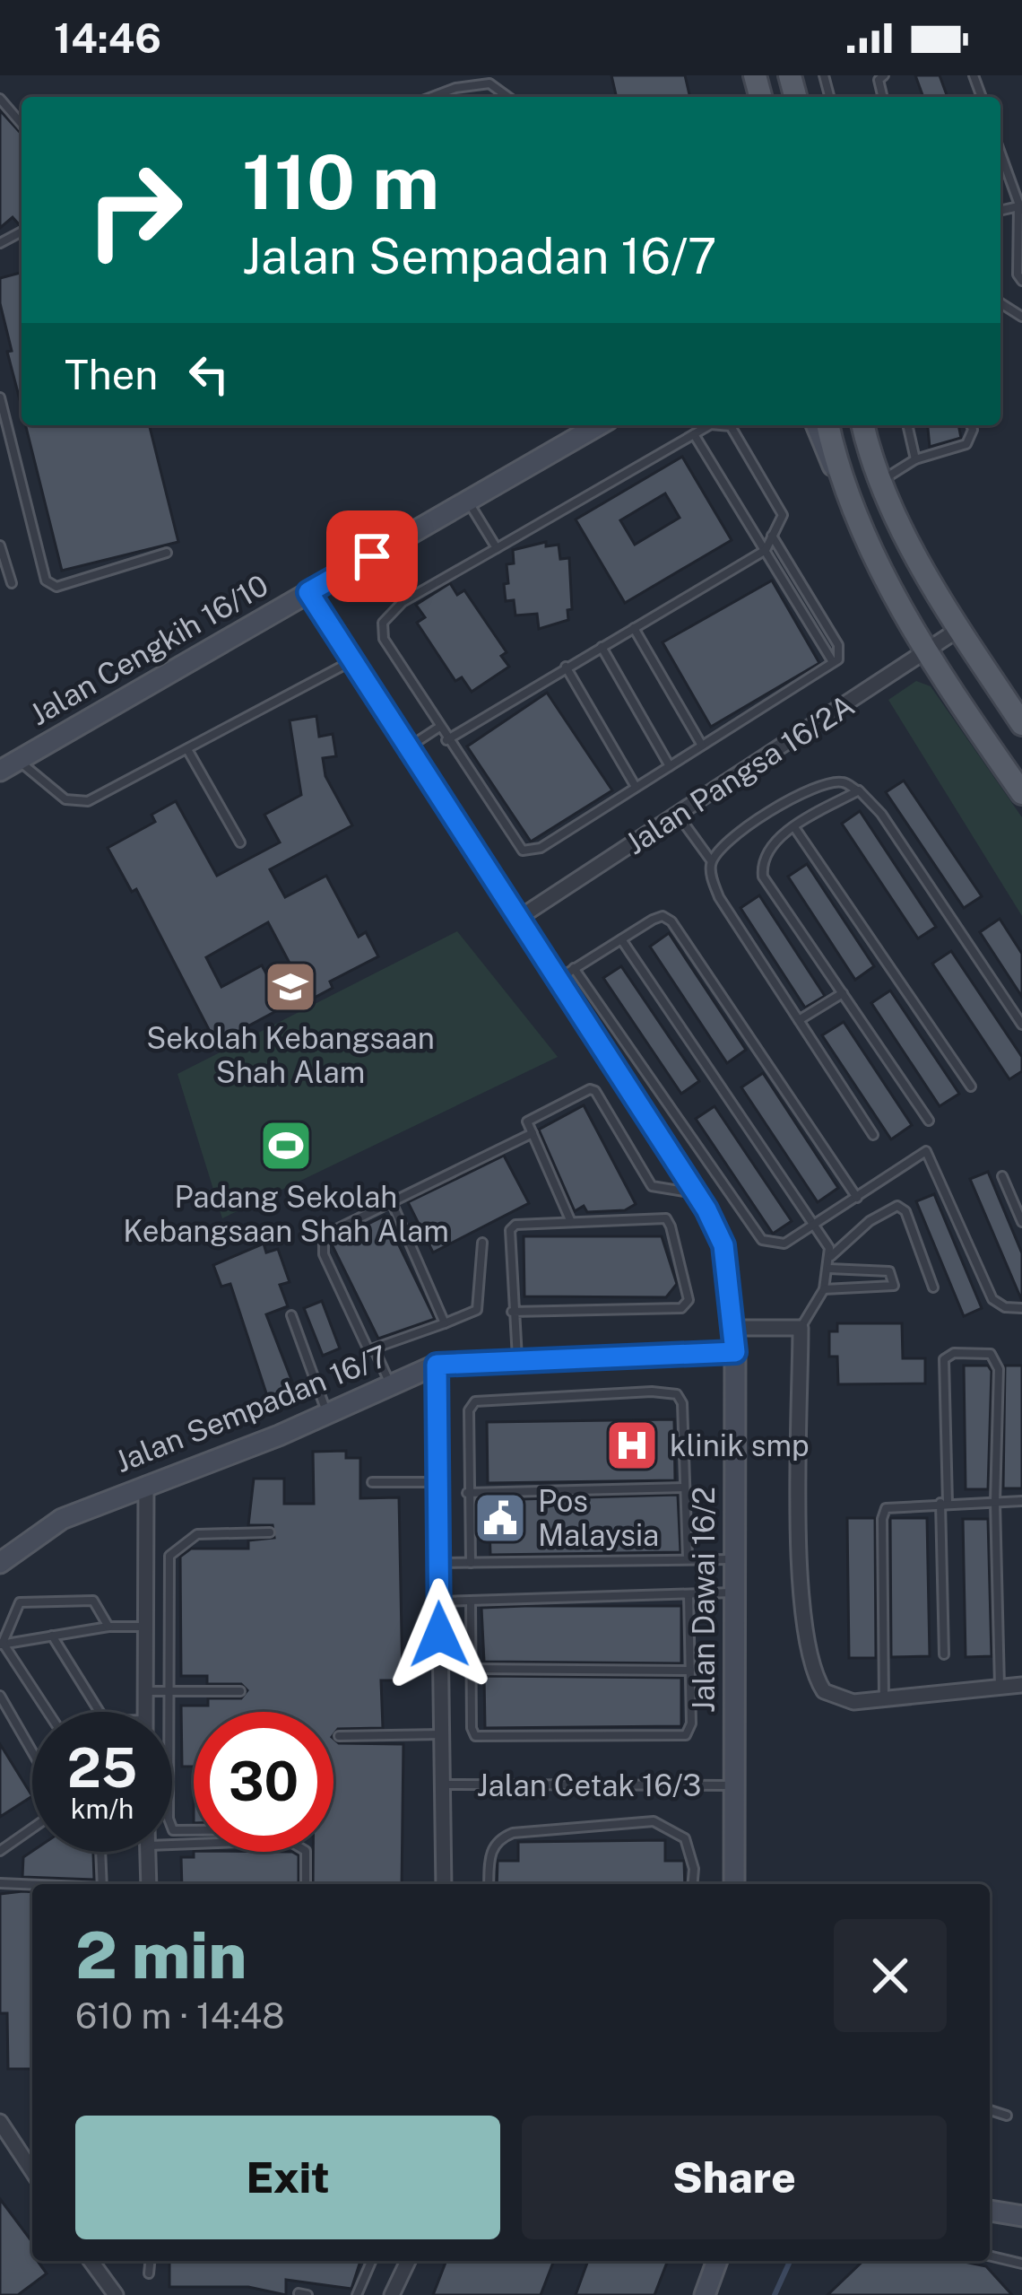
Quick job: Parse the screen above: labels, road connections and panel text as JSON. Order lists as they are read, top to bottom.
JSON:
{
  "streets": {
    "street": [
      "Jalan Cengkih 16/10",
      "Jalan Pangsa 16/2A",
      "Jalan Sempadan 16/7",
      "Jalan Dawai 16/2"
    ],
    "lane": ["Jalan Cetak 16/3"]
  },
  "crossings": [
    ["Jalan Cengkih 16/10", "Jalan Dawai 16/2"],
    ["Jalan Pangsa 16/2A", "Jalan Dawai 16/2"],
    ["Jalan Sempadan 16/7", "Jalan Dawai 16/2"],
    ["Jalan Dawai 16/2", "Jalan Cetak 16/3"]
  ],
  "places": {
    "school or university": ["Sekolah Kebangsaan Shah Alam"],
    "sports": ["Padang Sekolah Kebangsaan Shah Alam"],
    "hospital": ["klinik smp"],
    "public building": ["Pos Malaysia"]
  },
  "page": {
    "status": "14:46",
    "turn": ["110 m", "Jalan Sempadan 16/7"],
    "then": "Then",
    "speed": "25 km/h",
    "limit": "30",
    "heading": ["2 min", "610 m · 14:48"],
    "buttons": ["Exit", "Share"]
  }
}
